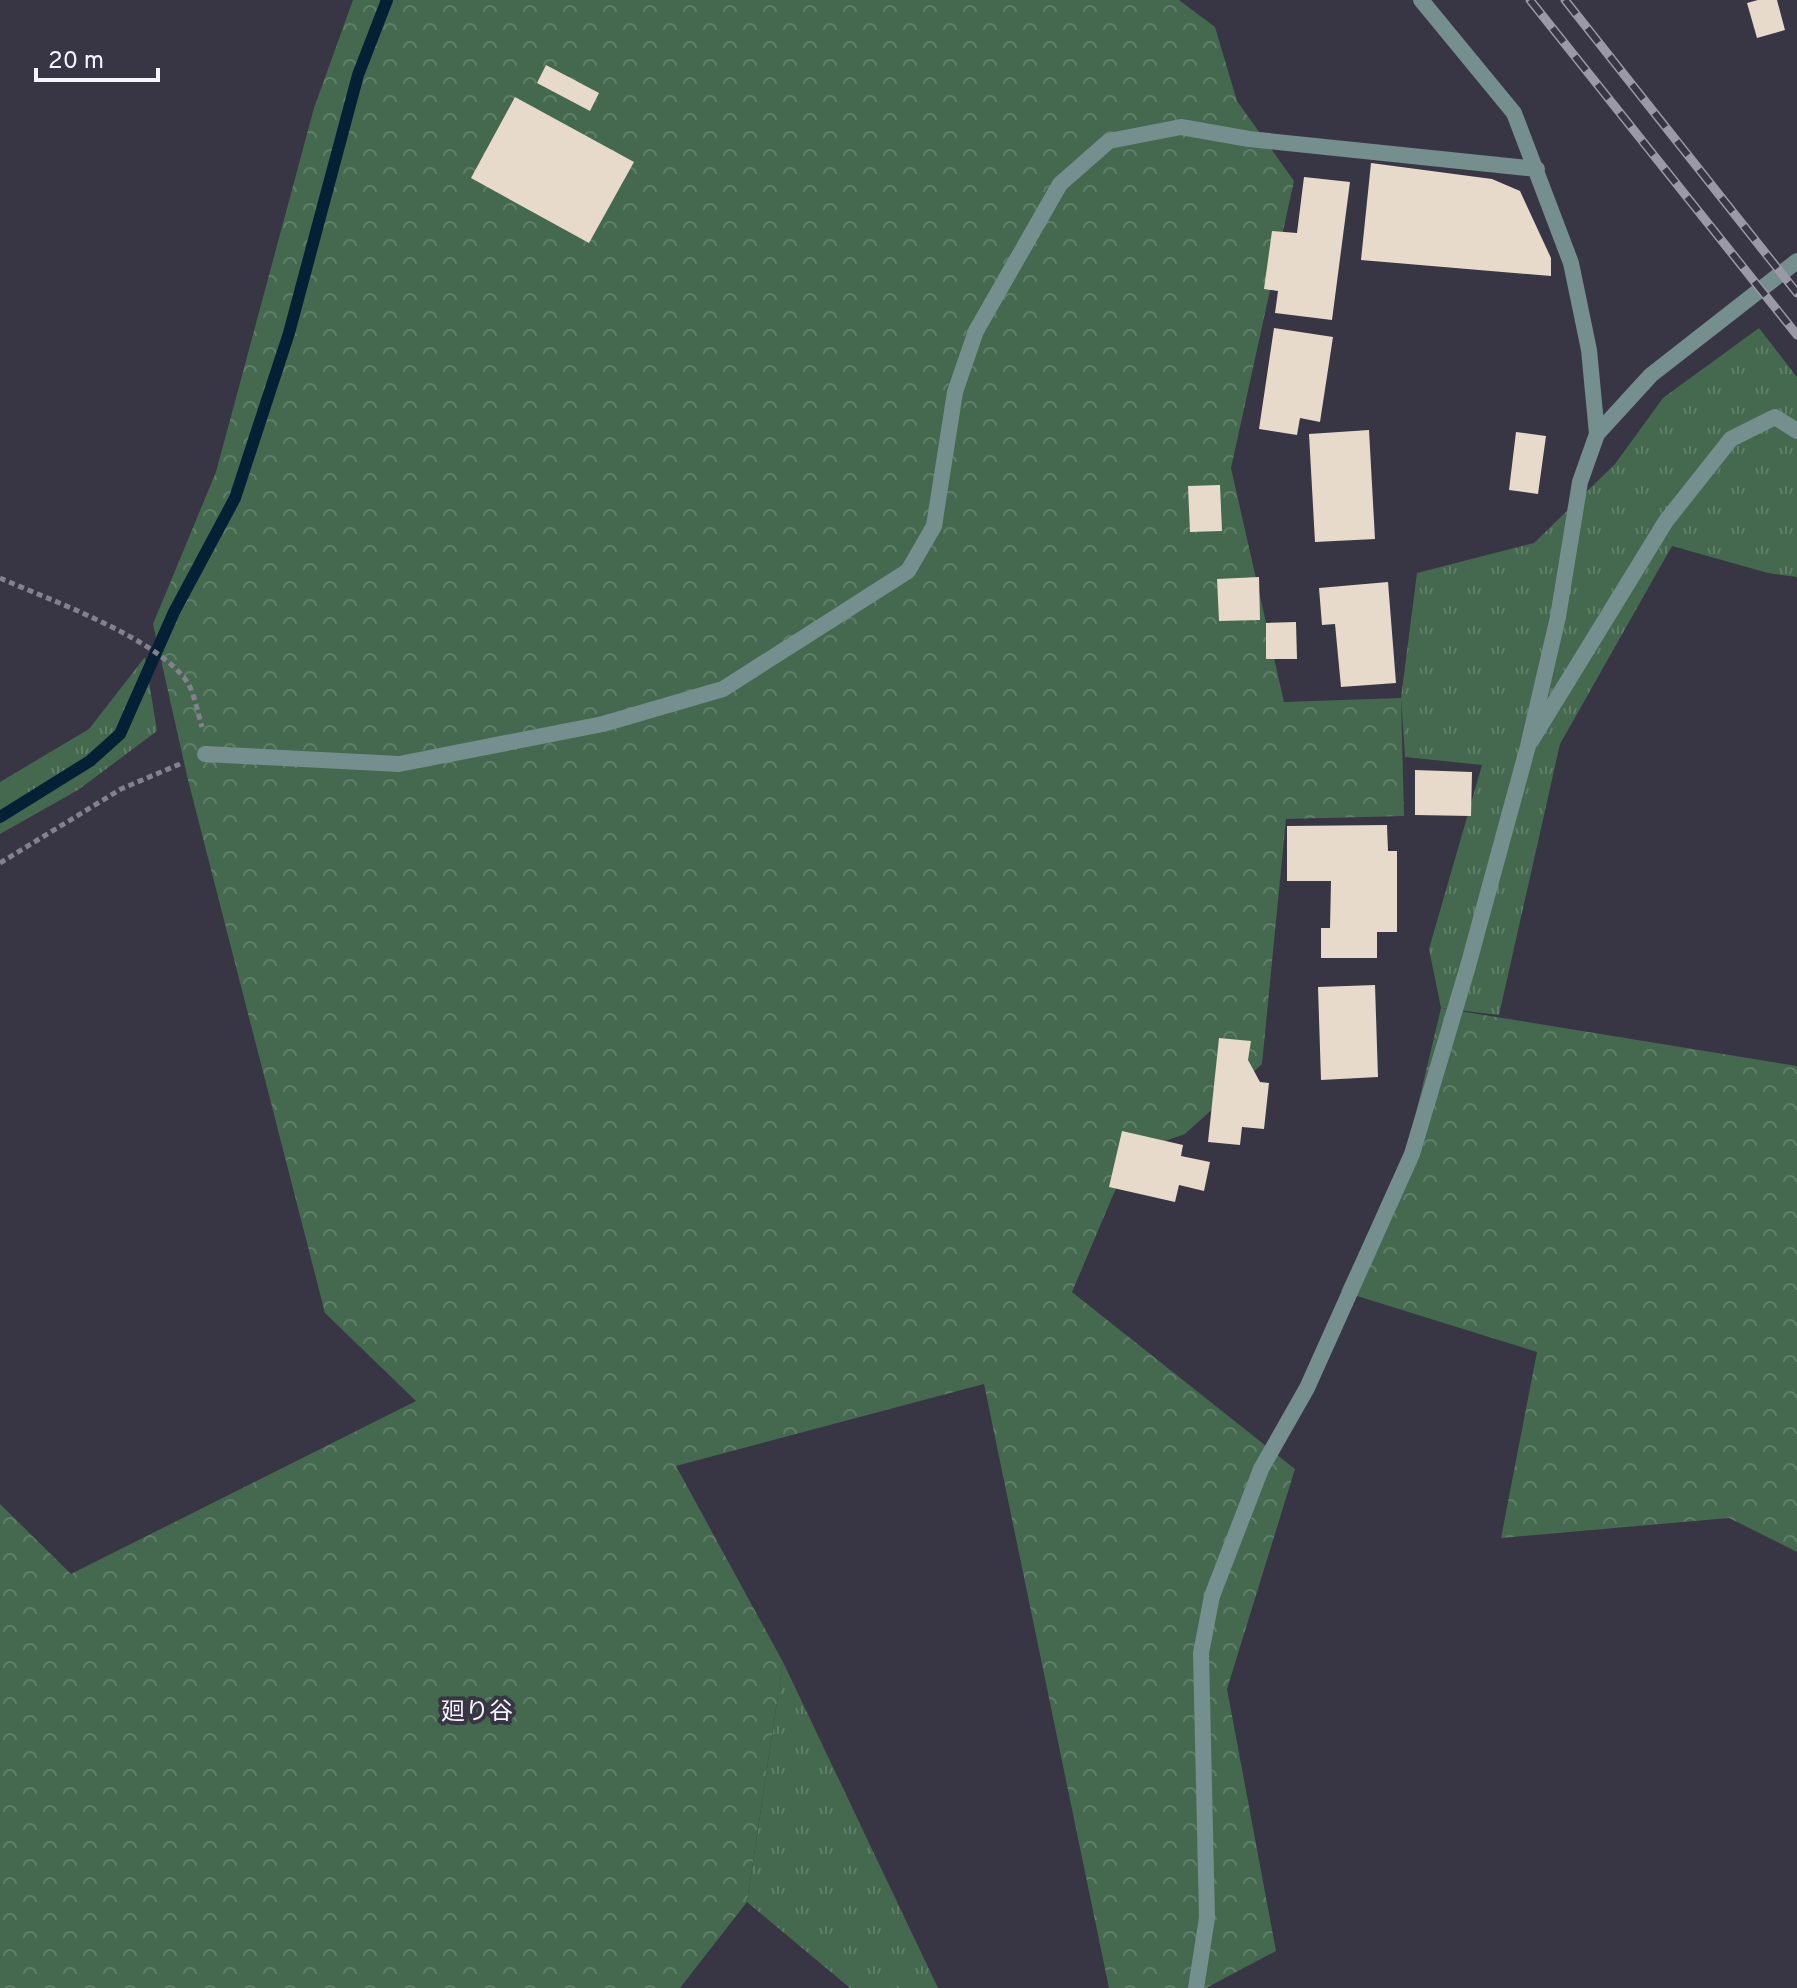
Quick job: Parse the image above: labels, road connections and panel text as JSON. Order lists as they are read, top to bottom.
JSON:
{
  "districts": ["廻り谷"],
  "scale_bar": "20 m"
}
